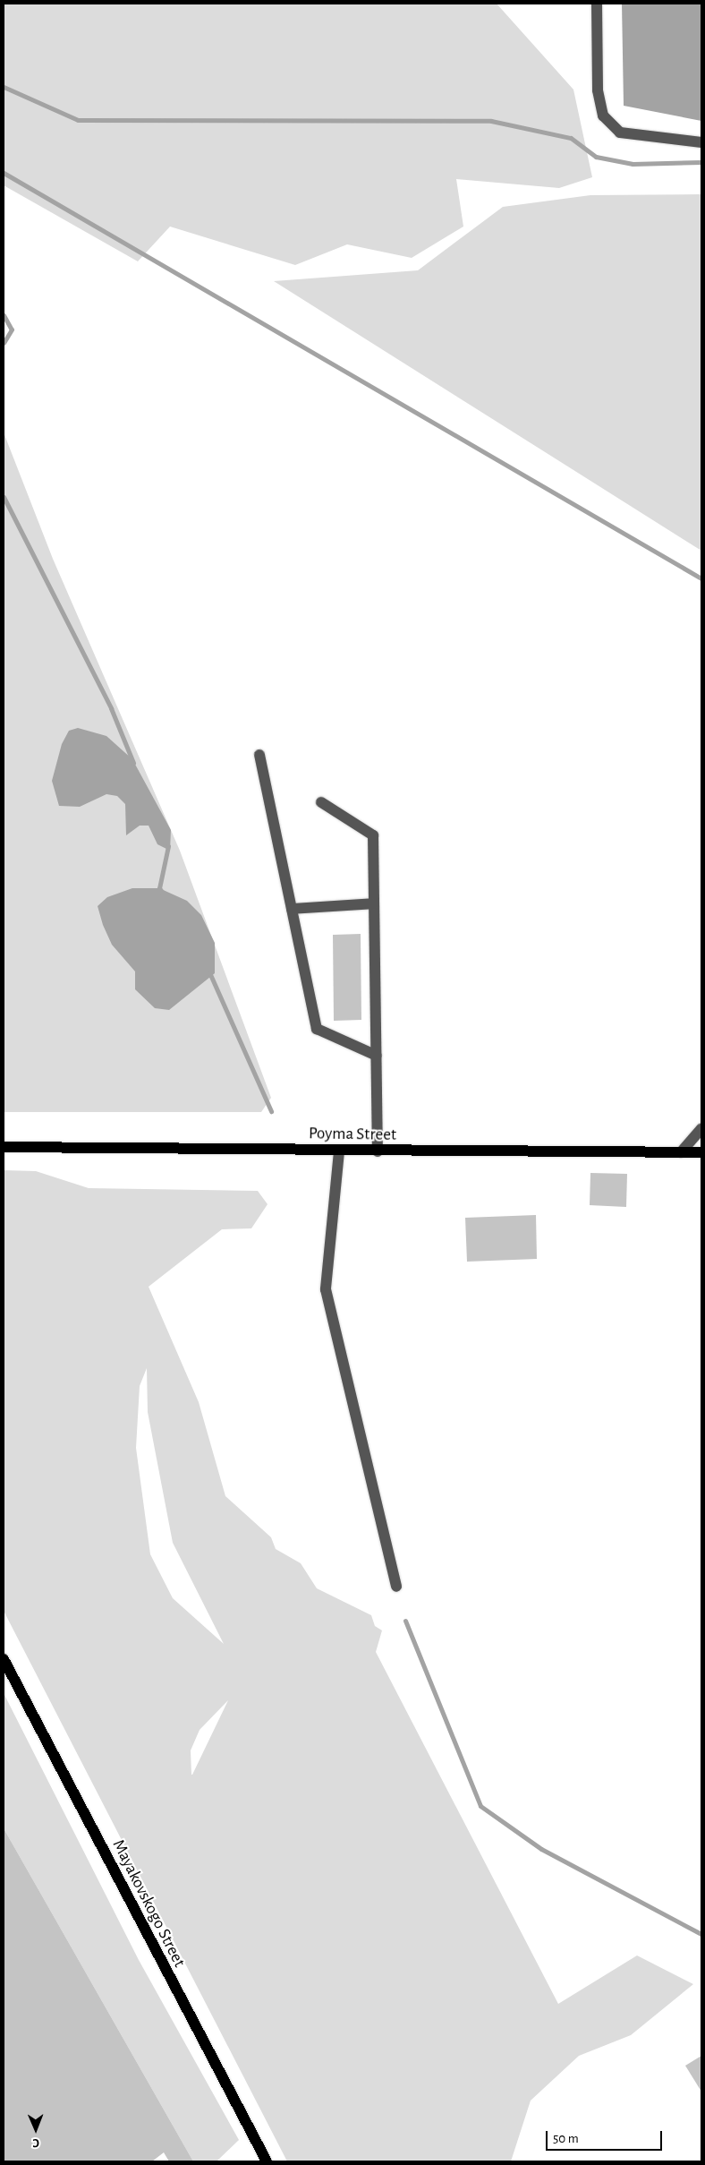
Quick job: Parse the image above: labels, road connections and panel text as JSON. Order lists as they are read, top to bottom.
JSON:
{
  "streets": {
    "main road": ["Poyma Street", "Mayakovskogo Street"]
  },
  "scale_bar": "50 m",
  "north": "bottom"
}
